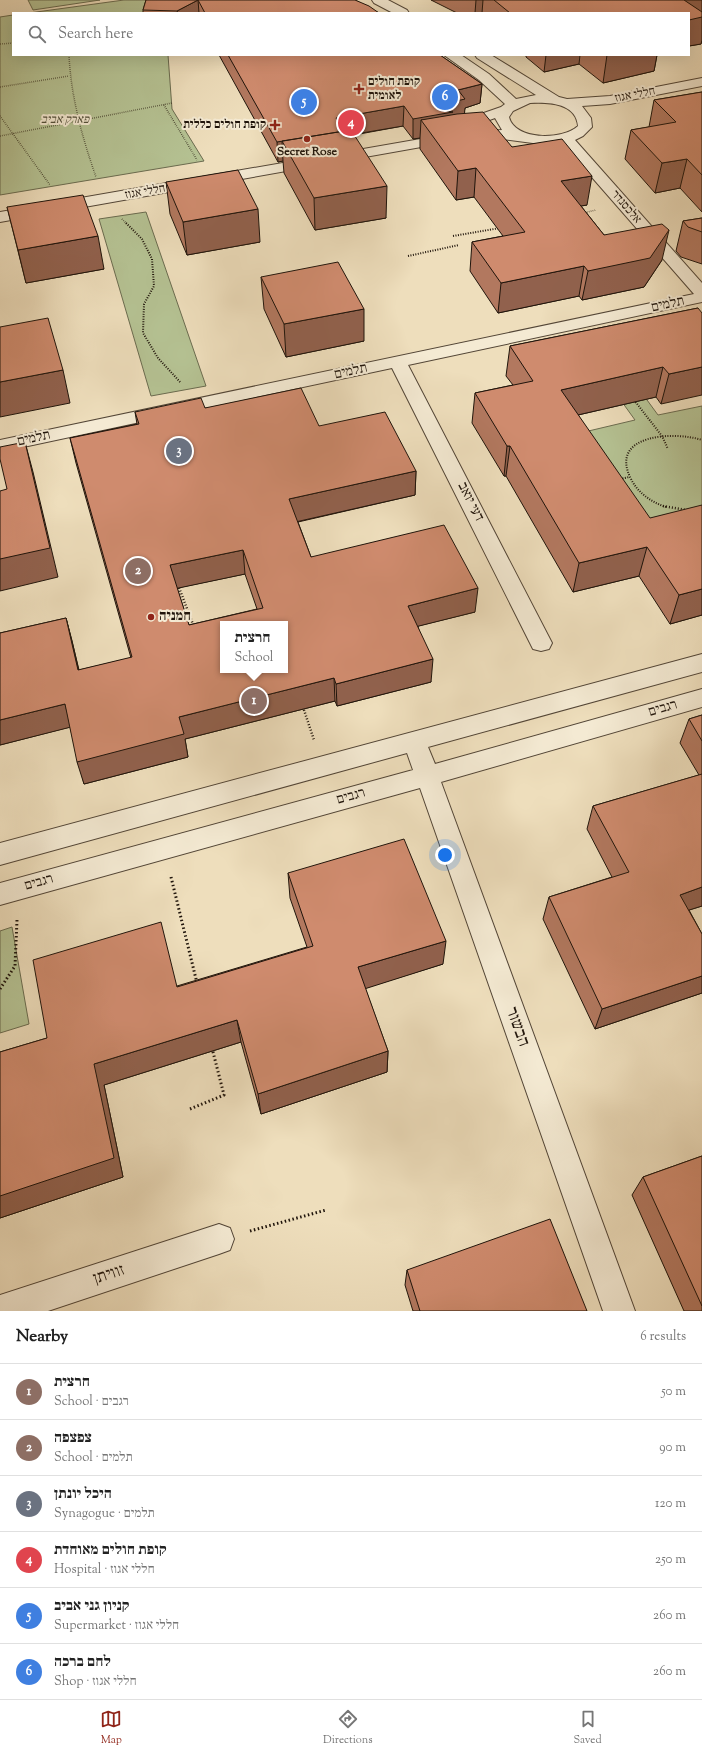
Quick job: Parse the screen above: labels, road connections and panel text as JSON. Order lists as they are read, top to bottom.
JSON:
{
  "streets": {
    "street": [
      "חללי אגוז",
      "אלכסנדר",
      "תלמים",
      "דעי יואב",
      "רגבים",
      "הבשור",
      "זוויתן"
    ]
  },
  "crossings": [
    ["חללי אגוז", "אלכסנדר"],
    ["תלמים", "דעי יואב"],
    ["רגבים", "הבשור"]
  ],
  "parks": ["פארק אביב"],
  "places": {
    "health": ["קופת חולים לאומית", "קופת חולים כללית"],
    "other": ["Secret Rose", "חמניה"]
  },
  "page": {
    "search": "Search here",
    "pins": [
      "6",
      "5",
      "4",
      "3",
      "2",
      "1"
    ],
    "popup": ["חרצית", "School"],
    "heading": ["Nearby", "6 results"],
    "list": [
      {
        "mark": "1",
        "name": "חרצית",
        "note": "School · רגבים",
        "value": "50 m"
      },
      {
        "mark": "2",
        "name": "צפצפה",
        "note": "School · תלמים",
        "value": "90 m"
      },
      {
        "mark": "3",
        "name": "היכל יונתן",
        "note": "Synagogue · תלמים",
        "value": "120 m"
      },
      {
        "mark": "4",
        "name": "קופת חולים מאוחדת",
        "note": "Hospital · חללי אגוז",
        "value": "250 m"
      },
      {
        "mark": "5",
        "name": "קניון גני אביב",
        "note": "Supermarket · חללי אגוז",
        "value": "260 m"
      },
      {
        "mark": "6",
        "name": "לחם ברכה",
        "note": "Shop · חללי אגוז",
        "value": "260 m"
      }
    ],
    "nav": ["Map", "Directions", "Saved"]
  }
}
